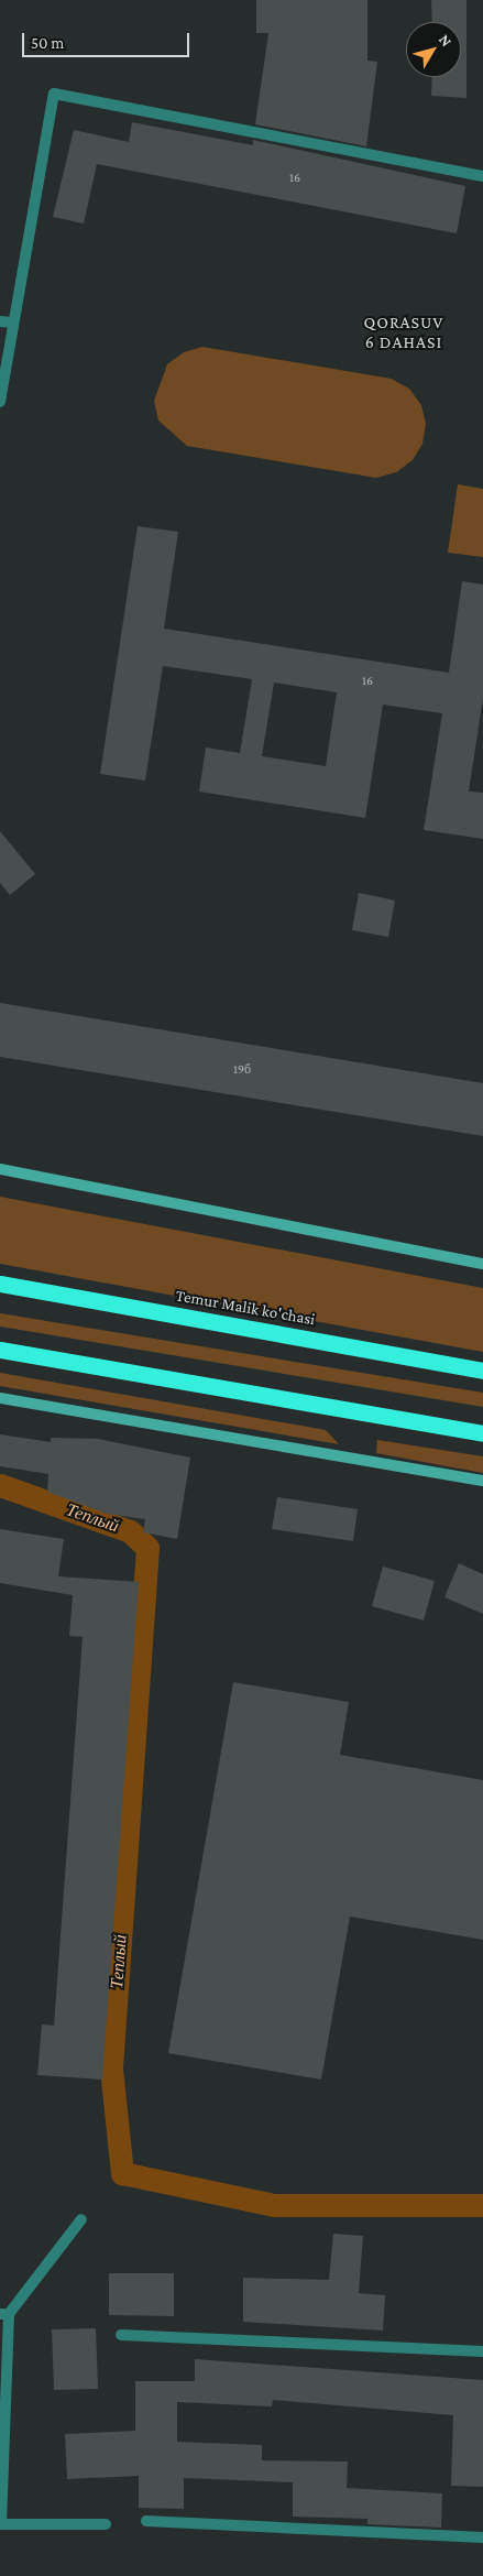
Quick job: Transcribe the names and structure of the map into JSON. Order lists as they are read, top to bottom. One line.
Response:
{"streets":{"highway":["Temur Malik ko'chasi"]},"districts":["QORASUV 6 DAHASI"],"water":["Теплый"],"house_numbers":["16","16","19б"],"scale_bar":"50 m","north":"top right"}
